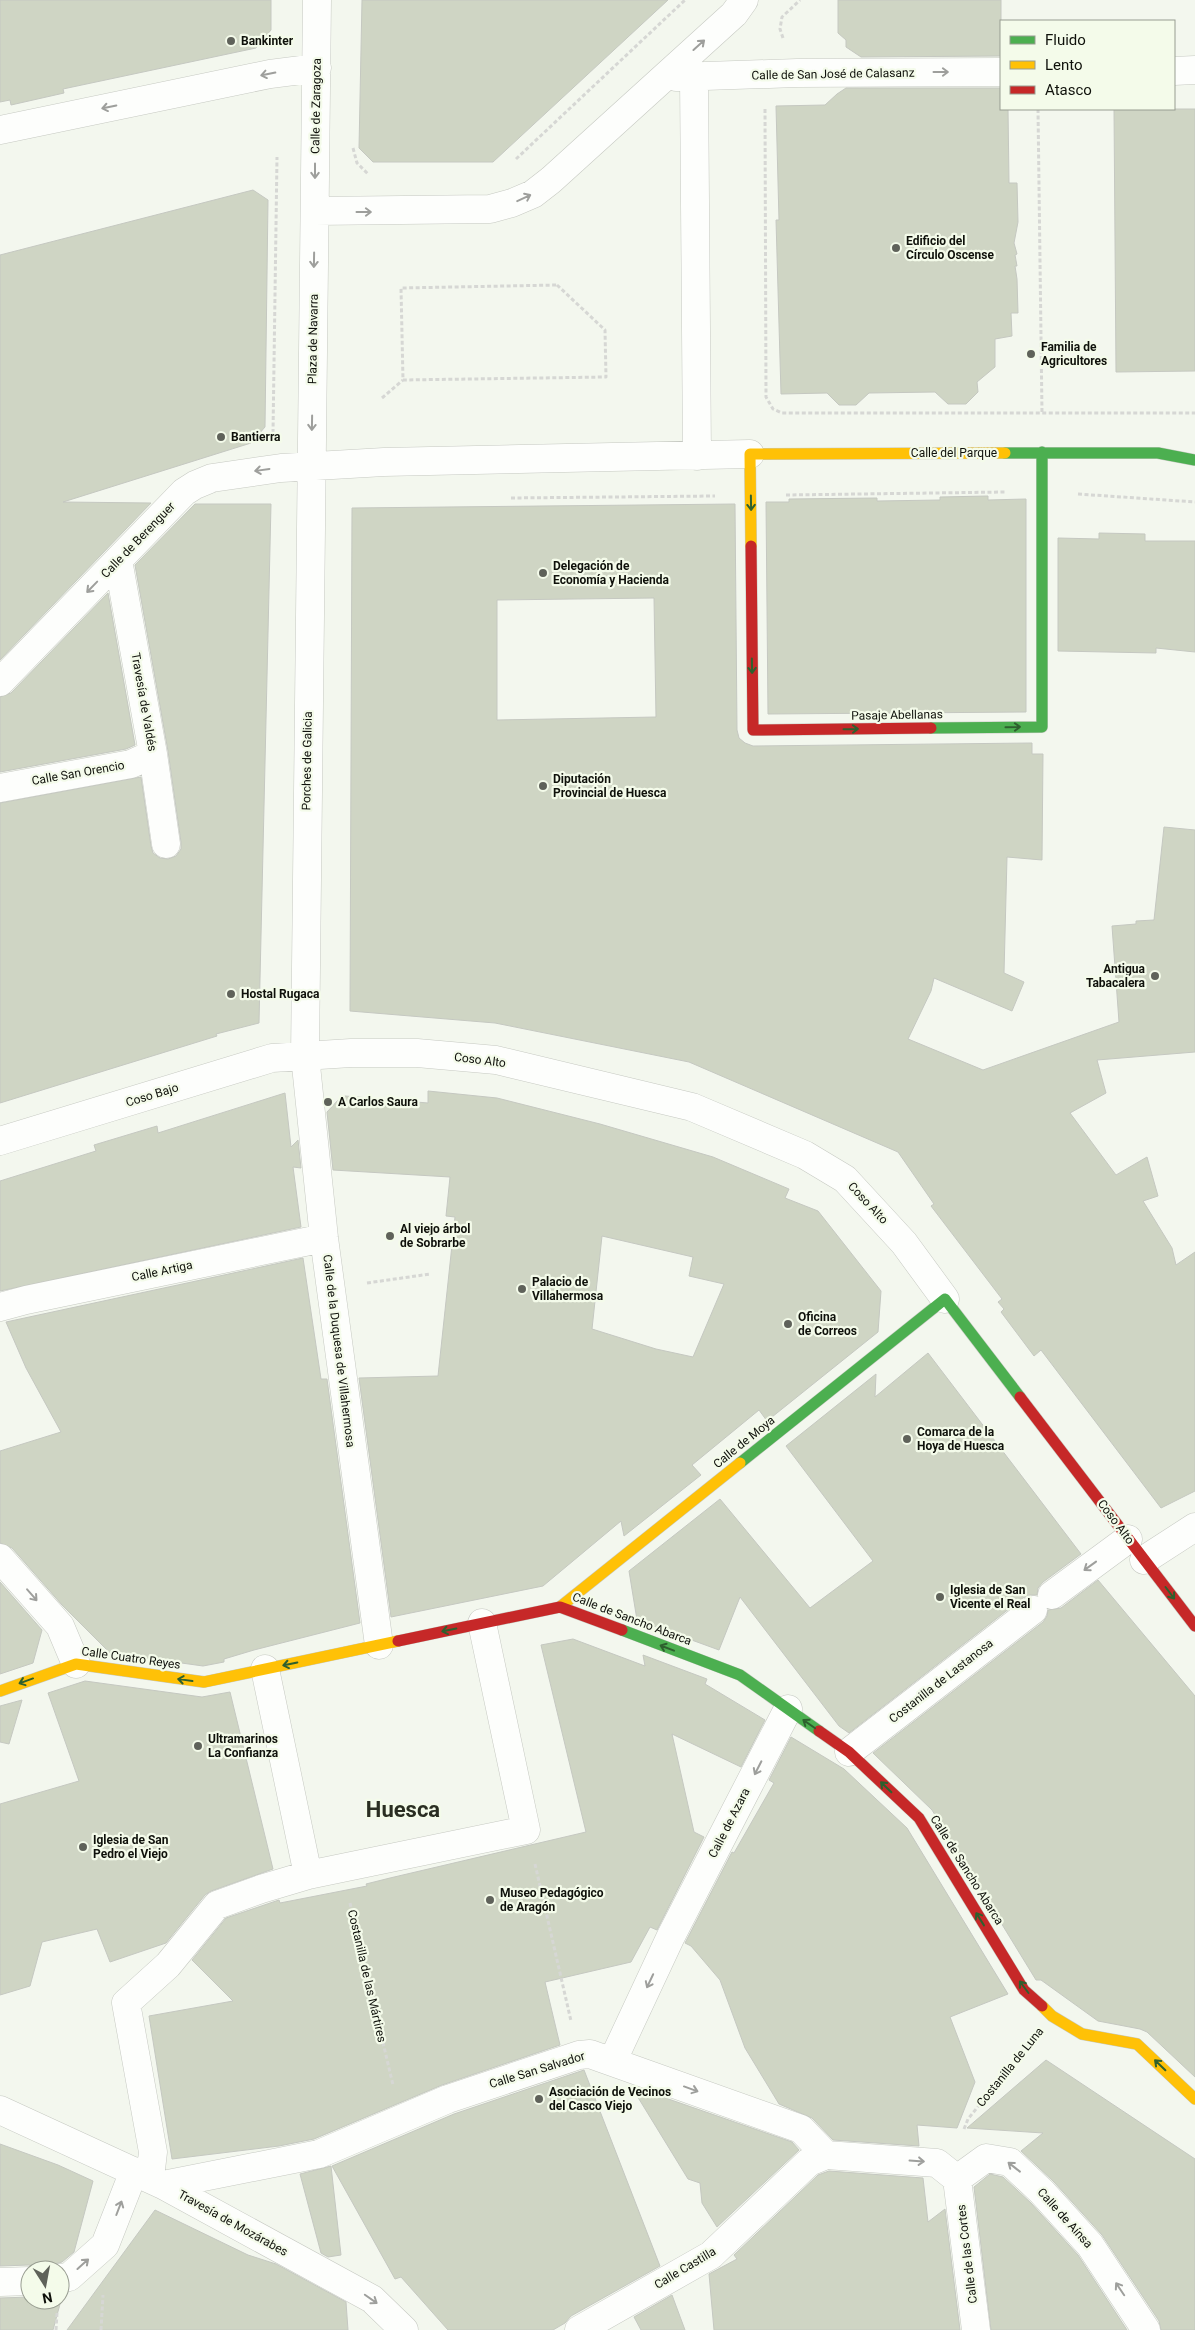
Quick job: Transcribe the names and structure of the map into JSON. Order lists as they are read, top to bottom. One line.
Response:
{"streets":{"street":["Calle de San José de Calasanz","Calle de Zaragoza","Plaza de Navarra","Calle del Parque","Calle de Berenguer","Travesía de Valdés","Pasaje Abellanas","Porches de Galicia","Calle San Orencio","Coso Alto","Coso Bajo","Calle Artiga","Calle de la Duquesa de Villahermosa","Calle de Moya","Calle de Sancho Abarca","Calle Cuatro Reyes","Costanilla de Lastanosa","Calle de Azara","Calle San Salvador","Calle de Aínsa","Travesía de Mozárabes","Calle de las Cortes","Calle Castilla"],"path":["Costanilla de las Mártires","Costanilla de Luna"]},"crossings":[["Calle de Zaragoza","Plaza de Navarra"],["Plaza de Navarra","Calle de Berenguer"],["Plaza de Navarra","Porches de Galicia"],["Calle del Parque","Calle de Berenguer"],["Calle del Parque","Pasaje Abellanas"],["Calle de Berenguer","Travesía de Valdés"],["Calle de Berenguer","Pasaje Abellanas"],["Calle de Berenguer","Porches de Galicia"],["Travesía de Valdés","Calle San Orencio"],["Porches de Galicia","Coso Alto"],["Porches de Galicia","Coso Bajo"],["Porches de Galicia","Calle de la Duquesa de Villahermosa"],["Coso Alto","Coso Bajo"],["Coso Alto","Calle de la Duquesa de Villahermosa"],["Coso Alto","Calle de Moya"],["Coso Alto","Costanilla de Lastanosa"],["Coso Bajo","Calle de la Duquesa de Villahermosa"],["Calle Artiga","Calle de la Duquesa de Villahermosa"],["Calle de la Duquesa de Villahermosa","Calle de Sancho Abarca"],["Calle de la Duquesa de Villahermosa","Calle Cuatro Reyes"],["Calle de Moya","Calle de Sancho Abarca"],["Calle de Sancho Abarca","Calle Cuatro Reyes"],["Calle de Sancho Abarca","Costanilla de Lastanosa"],["Calle de Sancho Abarca","Calle de Azara"],["Calle de Sancho Abarca","Costanilla de Luna"],["Calle de Azara","Calle San Salvador"],["Calle San Salvador","Travesía de Mozárabes"],["Calle de Aínsa","Calle de las Cortes"]],"one_way":["Calle de San José de Calasanz","Calle de Zaragoza","Plaza de Navarra","Calle de Berenguer","Calle de Sancho Abarca","Calle Cuatro Reyes","Costanilla de Lastanosa","Calle de Azara","Calle de Aínsa","Travesía de Mozárabes"],"districts":["Huesca"],"places":["Bankinter","Edificio del Círculo Oscense","Familia de Agricultores","Bantierra","Delegación de Economía y Hacienda","Diputación Provincial de Huesca","Antigua Tabacalera","Hostal Rugaca","A Carlos Saura","Al viejo árbol de Sobrarbe","Palacio de Villahermosa","Oficina de Correos","Comarca de la Hoya de Huesca","Iglesia de San Vicente el Real","Ultramarinos La Confianza","Iglesia de San Pedro el Viejo","Museo Pedagógico de Aragón","Asociación de Vecinos del Casco Viejo"],"legend":["Fluido","Lento","Atasco"],"north":"bottom"}
